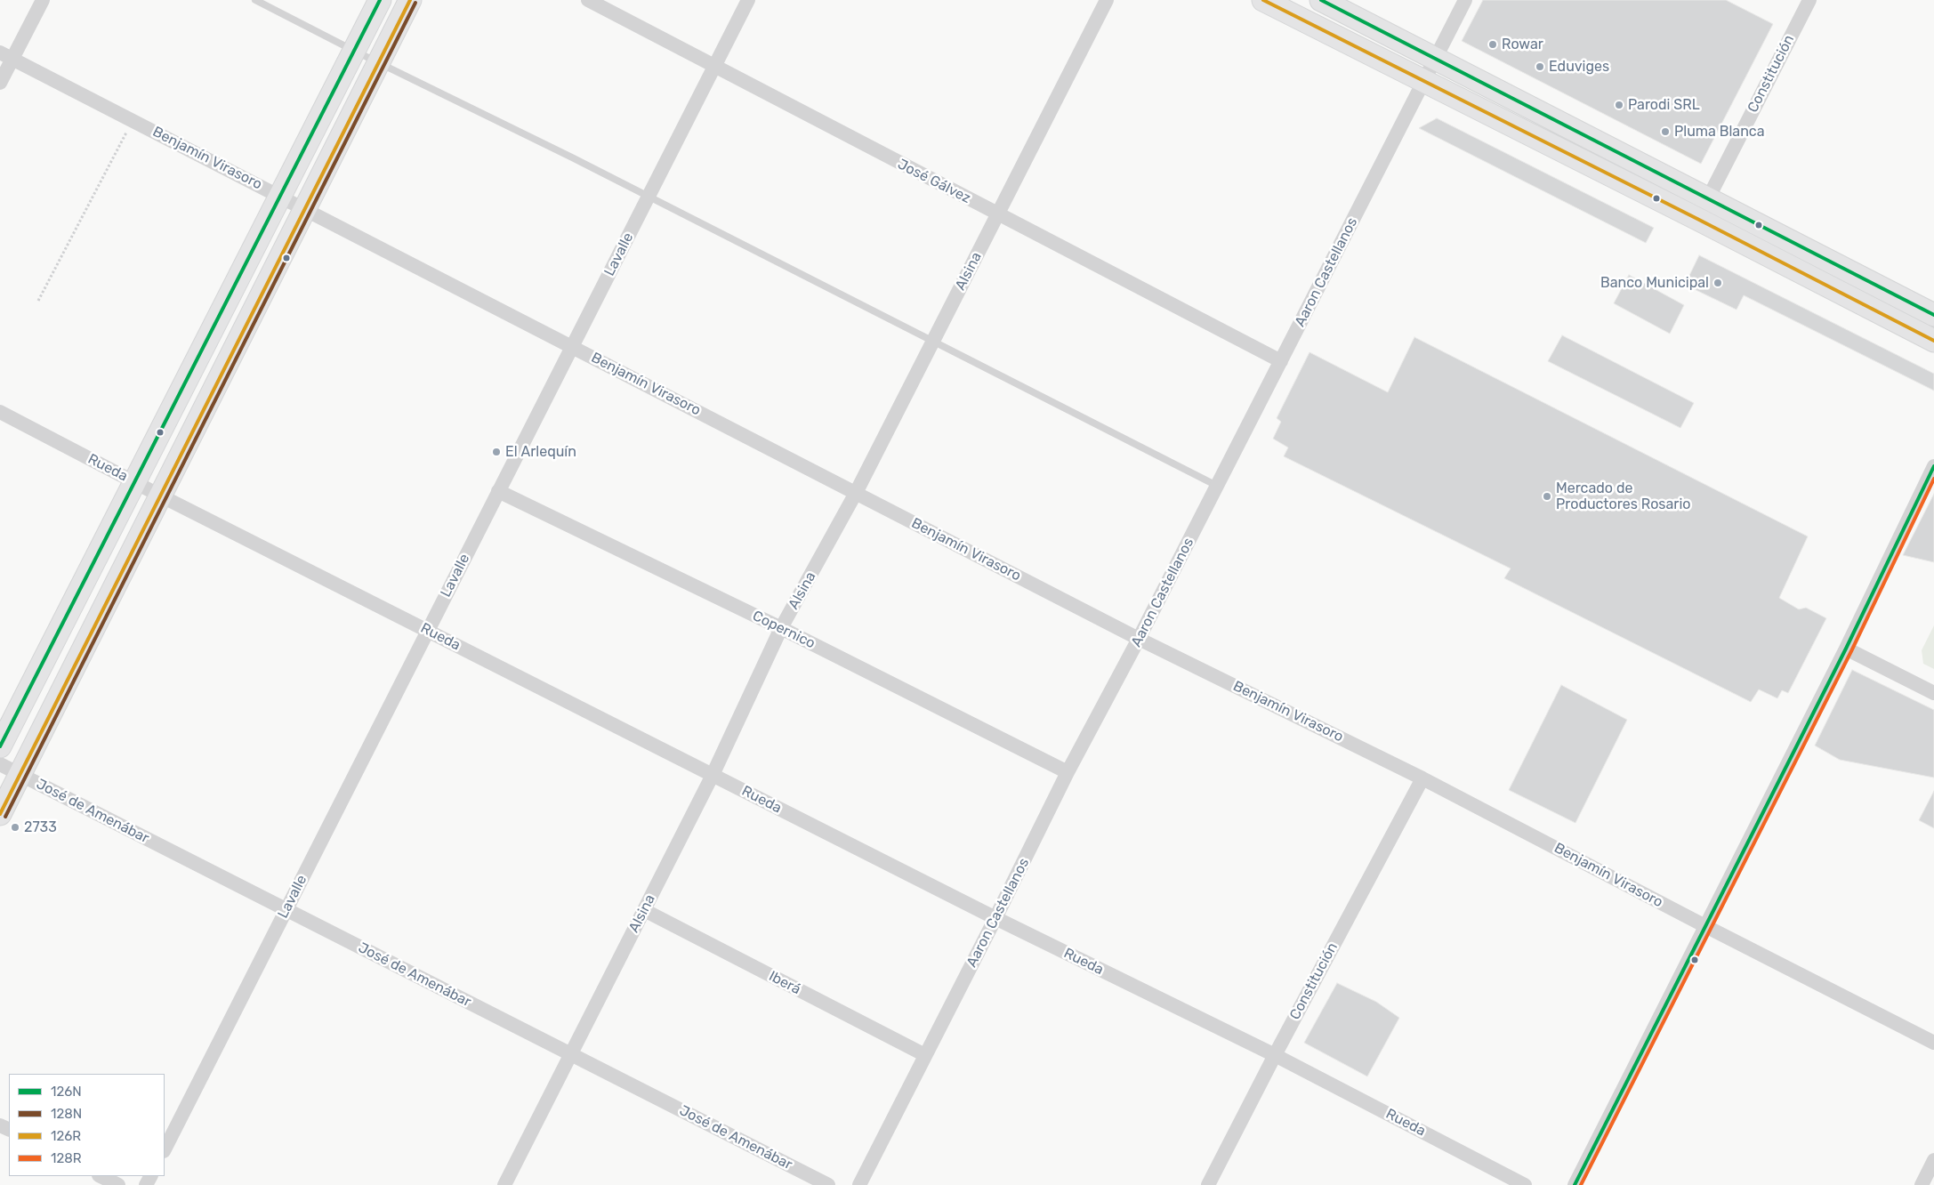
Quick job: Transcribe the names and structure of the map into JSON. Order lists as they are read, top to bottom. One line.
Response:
{"streets":{"street":["Constitución","Benjamín Virasoro","José Gálvez","Lavalle","Alsina","Aaron Castellanos","Rueda","Copernico","José de Amenábar","Iberá"]},"crossings":[["Constitución","Benjamín Virasoro"],["Constitución","Rueda"],["Benjamín Virasoro","Lavalle"],["Benjamín Virasoro","Alsina"],["Benjamín Virasoro","Aaron Castellanos"],["José Gálvez","Lavalle"],["José Gálvez","Alsina"],["José Gálvez","Aaron Castellanos"],["Lavalle","Rueda"],["Lavalle","Copernico"],["Lavalle","José de Amenábar"],["Alsina","Rueda"],["Alsina","Copernico"],["Alsina","José de Amenábar"],["Alsina","Iberá"],["Aaron Castellanos","Rueda"],["Aaron Castellanos","Copernico"],["Aaron Castellanos","Iberá"]],"places":["Rowar","Eduviges","Parodi SRL","Pluma Blanca","Banco Municipal","El Arlequín","Mercado de Productores Rosario","2733"],"lines":["transit line 126N","transit line 126R","transit line 128N","transit line 128R"],"legend":["126N","128N","126R","128R"]}
